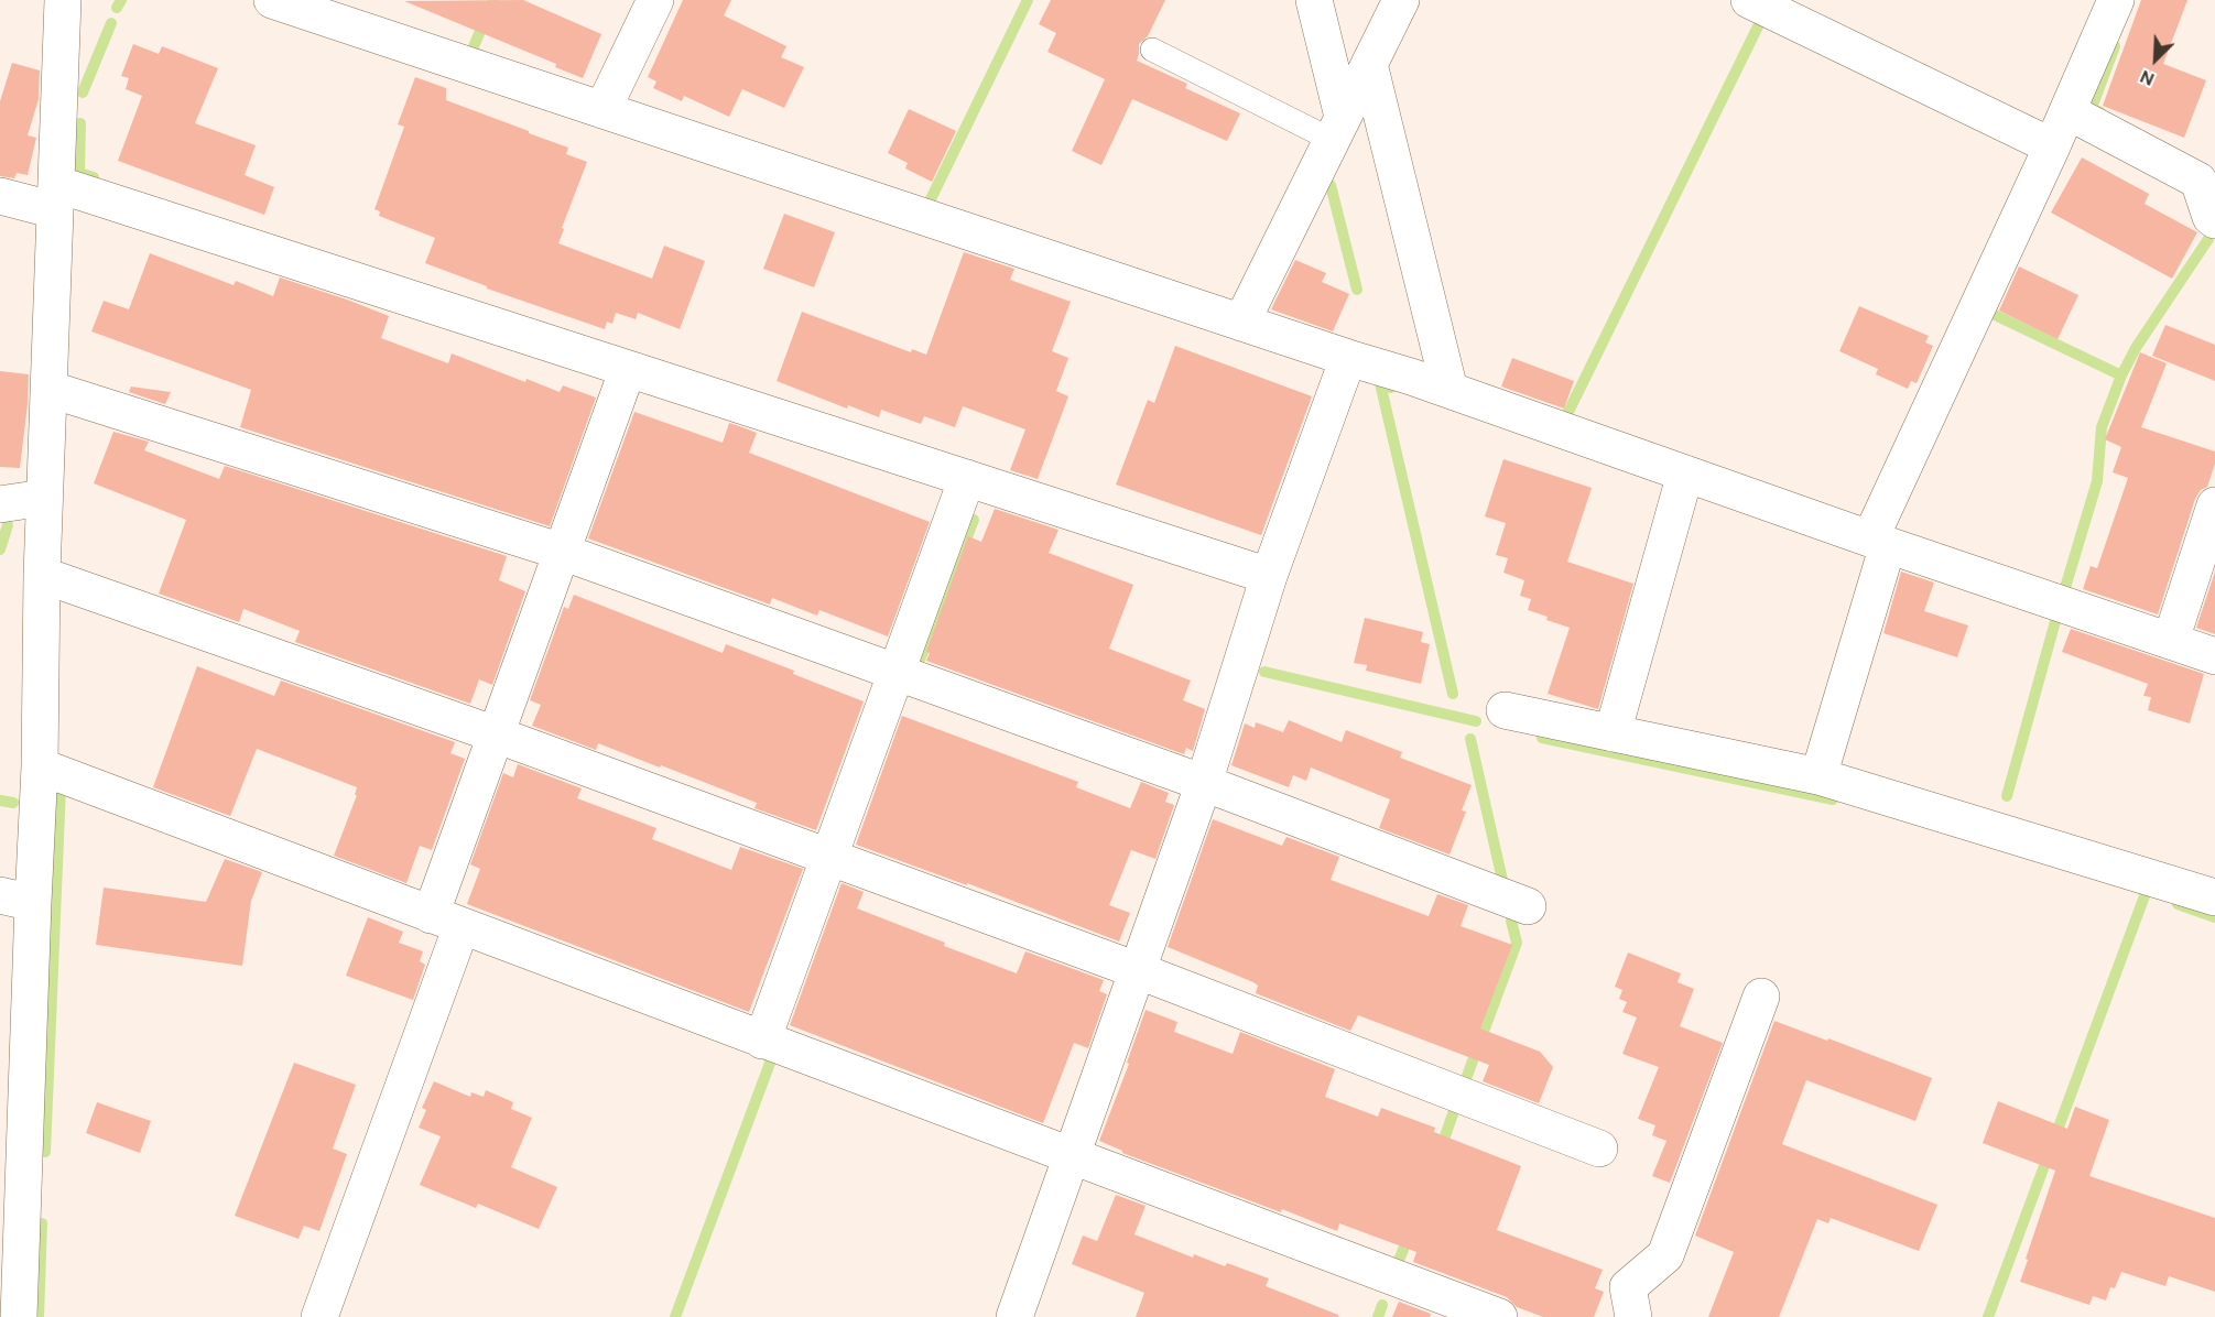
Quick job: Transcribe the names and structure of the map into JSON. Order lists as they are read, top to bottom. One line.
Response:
{"north":"bottom left"}
